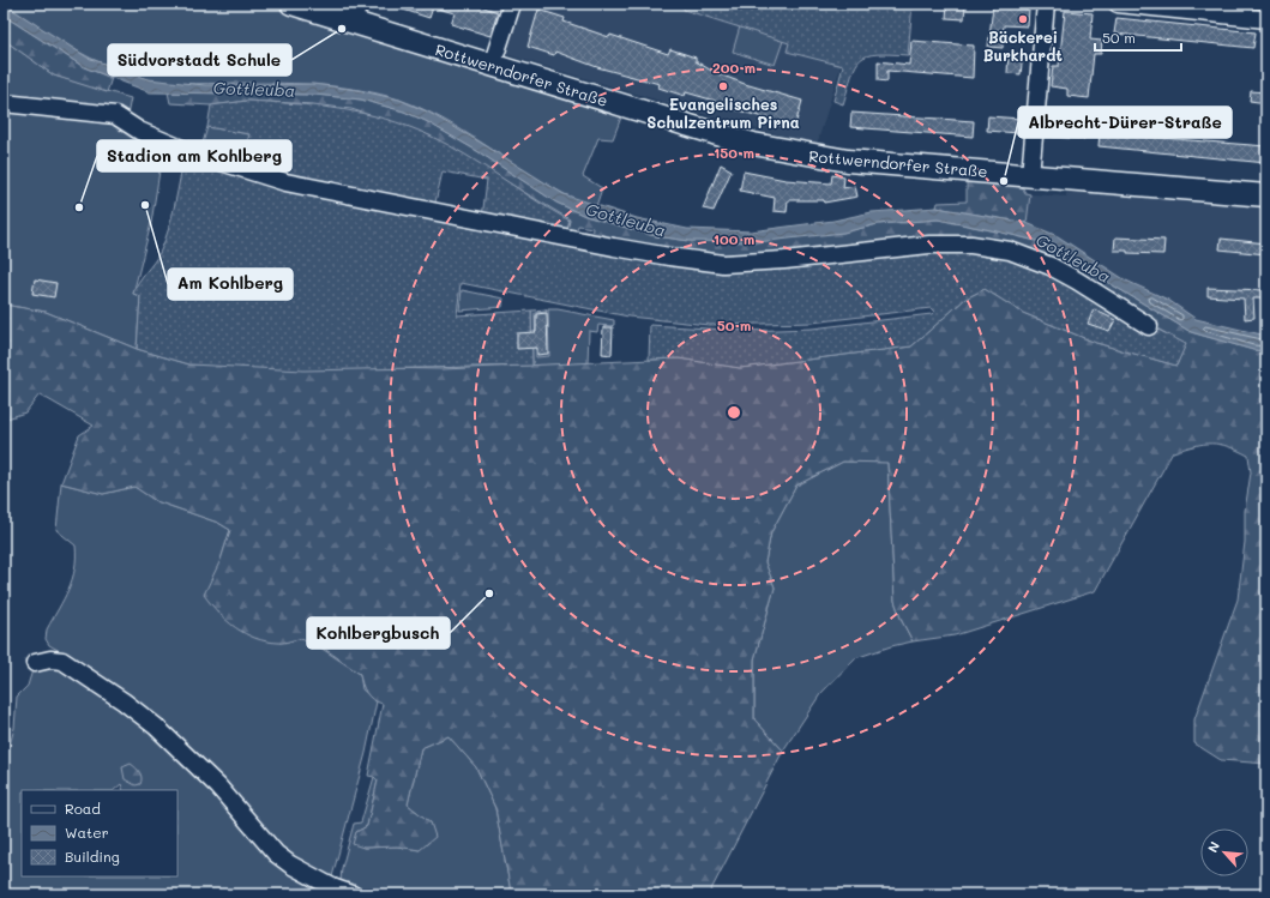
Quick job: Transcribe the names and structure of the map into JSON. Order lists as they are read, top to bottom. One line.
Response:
{"streets":{"main road":["Rottwerndorfer Straße"]},"water":["Gottleuba"],"places":["Bäckerei Burkhardt","Südvorstadt Schule","Evangelisches Schulzentrum Pirna","Albrecht-Dürer-Straße","Am Kohlberg","Stadion am Kohlberg","Kohlbergbusch"],"legend":["Road","Water","Building"],"scale_bar":"50 m","north":"top left","rings":["200 m","150 m","100 m","50 m"]}
